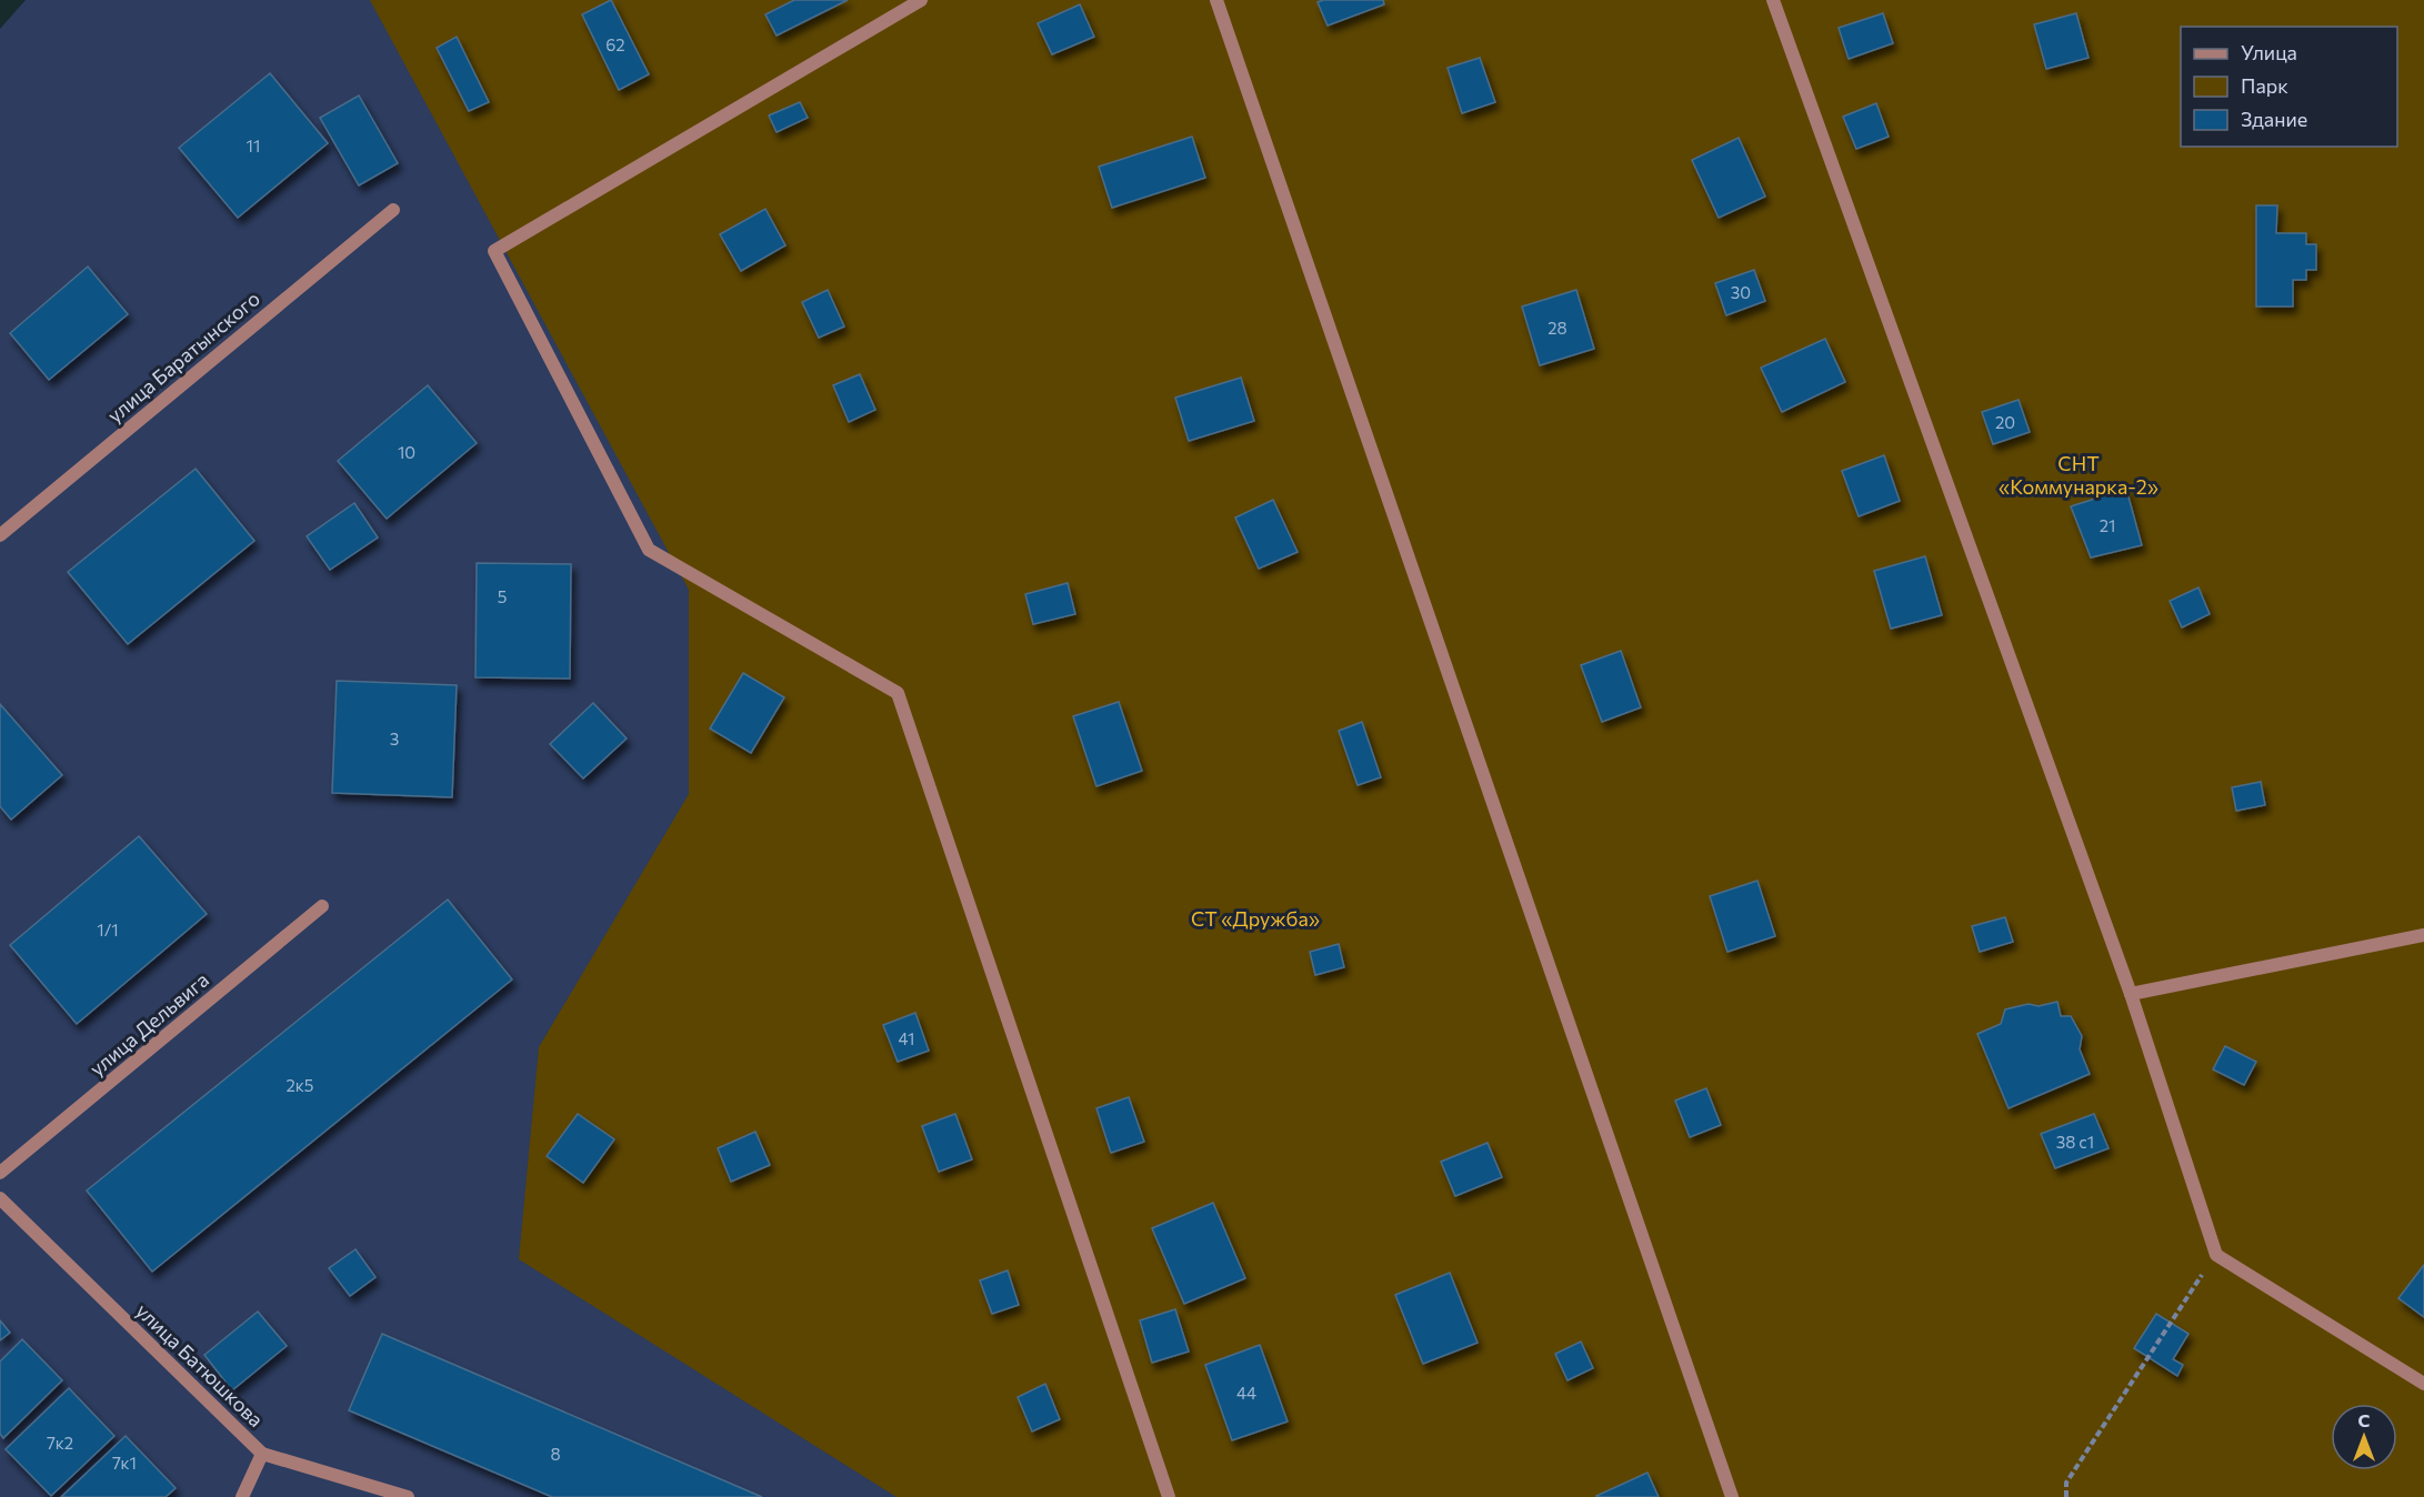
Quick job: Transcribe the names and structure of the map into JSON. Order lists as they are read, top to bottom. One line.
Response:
{"streets":{"street":["улица Баратынского","улица Дельвига","улица Батюшкова"]},"parks":["СНТ «Коммунарка-2»","СТ «Дружба»"],"house_numbers":["62","11","30","28","20","10","21","5","3","1/1","41","2к5","38 с1","44","7к2","8","7к1"],"legend":["Улица","Парк","Здание"],"north":"top"}
